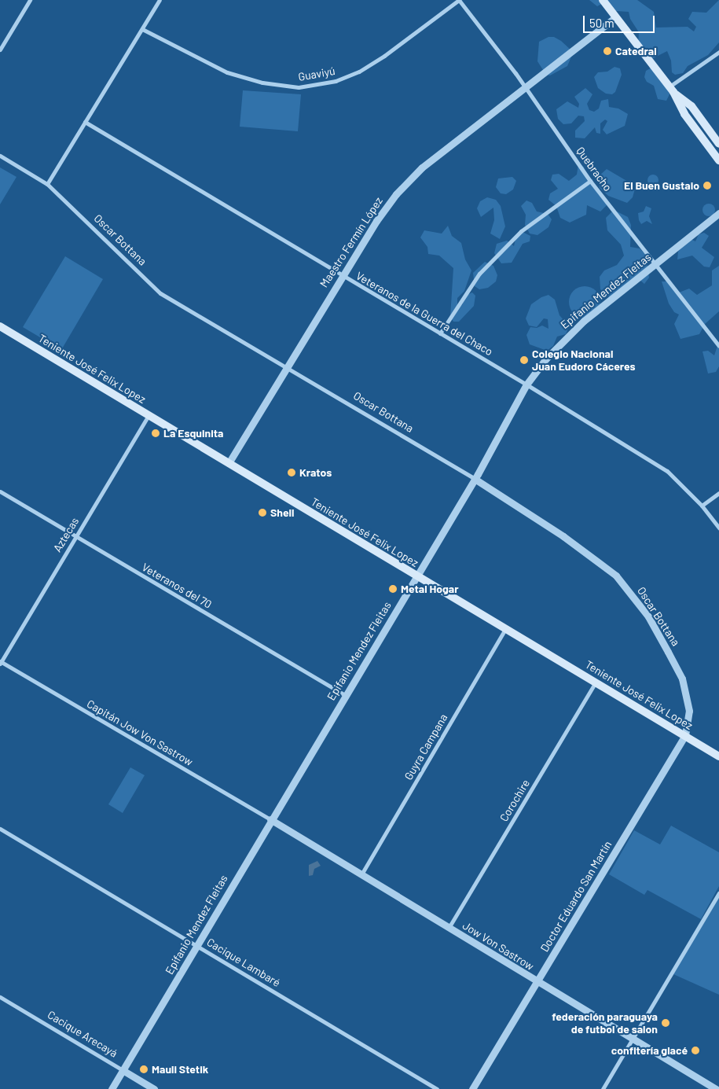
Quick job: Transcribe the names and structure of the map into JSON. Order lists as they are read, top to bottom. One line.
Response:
{"streets":{"main road":["Teniente José Felix Lopez"],"street":["Guaviyú","Quebracho","Oscar Bottana","Maestro Fermín López","Epifanio Mendez Fleitas","Veteranos de la Guerra del Chaco","Aztecas","Veteranos del 70","Capitán Jow Von Sastrow","Guyra Campana","Corochire","Doctor Eduardo San Martín","Jow Von Sastrow","Cacique Lambaré","Cacique Arecayá"]},"crossings":[["Guaviyú","Quebracho"],["Quebracho","Maestro Fermín López"],["Quebracho","Epifanio Mendez Fleitas"],["Oscar Bottana","Maestro Fermín López"],["Oscar Bottana","Epifanio Mendez Fleitas"],["Oscar Bottana","Teniente José Felix Lopez"],["Oscar Bottana","Doctor Eduardo San Martín"],["Maestro Fermín López","Veteranos de la Guerra del Chaco"],["Maestro Fermín López","Teniente José Felix Lopez"],["Epifanio Mendez Fleitas","Veteranos de la Guerra del Chaco"],["Epifanio Mendez Fleitas","Teniente José Felix Lopez"],["Epifanio Mendez Fleitas","Veteranos del 70"],["Epifanio Mendez Fleitas","Capitán Jow Von Sastrow"],["Epifanio Mendez Fleitas","Jow Von Sastrow"],["Epifanio Mendez Fleitas","Cacique Lambaré"],["Epifanio Mendez Fleitas","Cacique Arecayá"],["Teniente José Felix Lopez","Aztecas"],["Teniente José Felix Lopez","Guyra Campana"],["Teniente José Felix Lopez","Corochire"],["Teniente José Felix Lopez","Doctor Eduardo San Martín"],["Aztecas","Veteranos del 70"],["Aztecas","Capitán Jow Von Sastrow"],["Capitán Jow Von Sastrow","Jow Von Sastrow"],["Guyra Campana","Jow Von Sastrow"],["Corochire","Jow Von Sastrow"],["Doctor Eduardo San Martín","Jow Von Sastrow"]],"places":["Catedral","El Buen Gustaio","Colegio Nacional Juan Eudoro Cáceres","La Esquinita","Kratos","Shell","Metal Hogar","federación paraguaya de futbol de salon","confitería glacé","Mauli Stetik"],"scale_bar":"50 m"}
